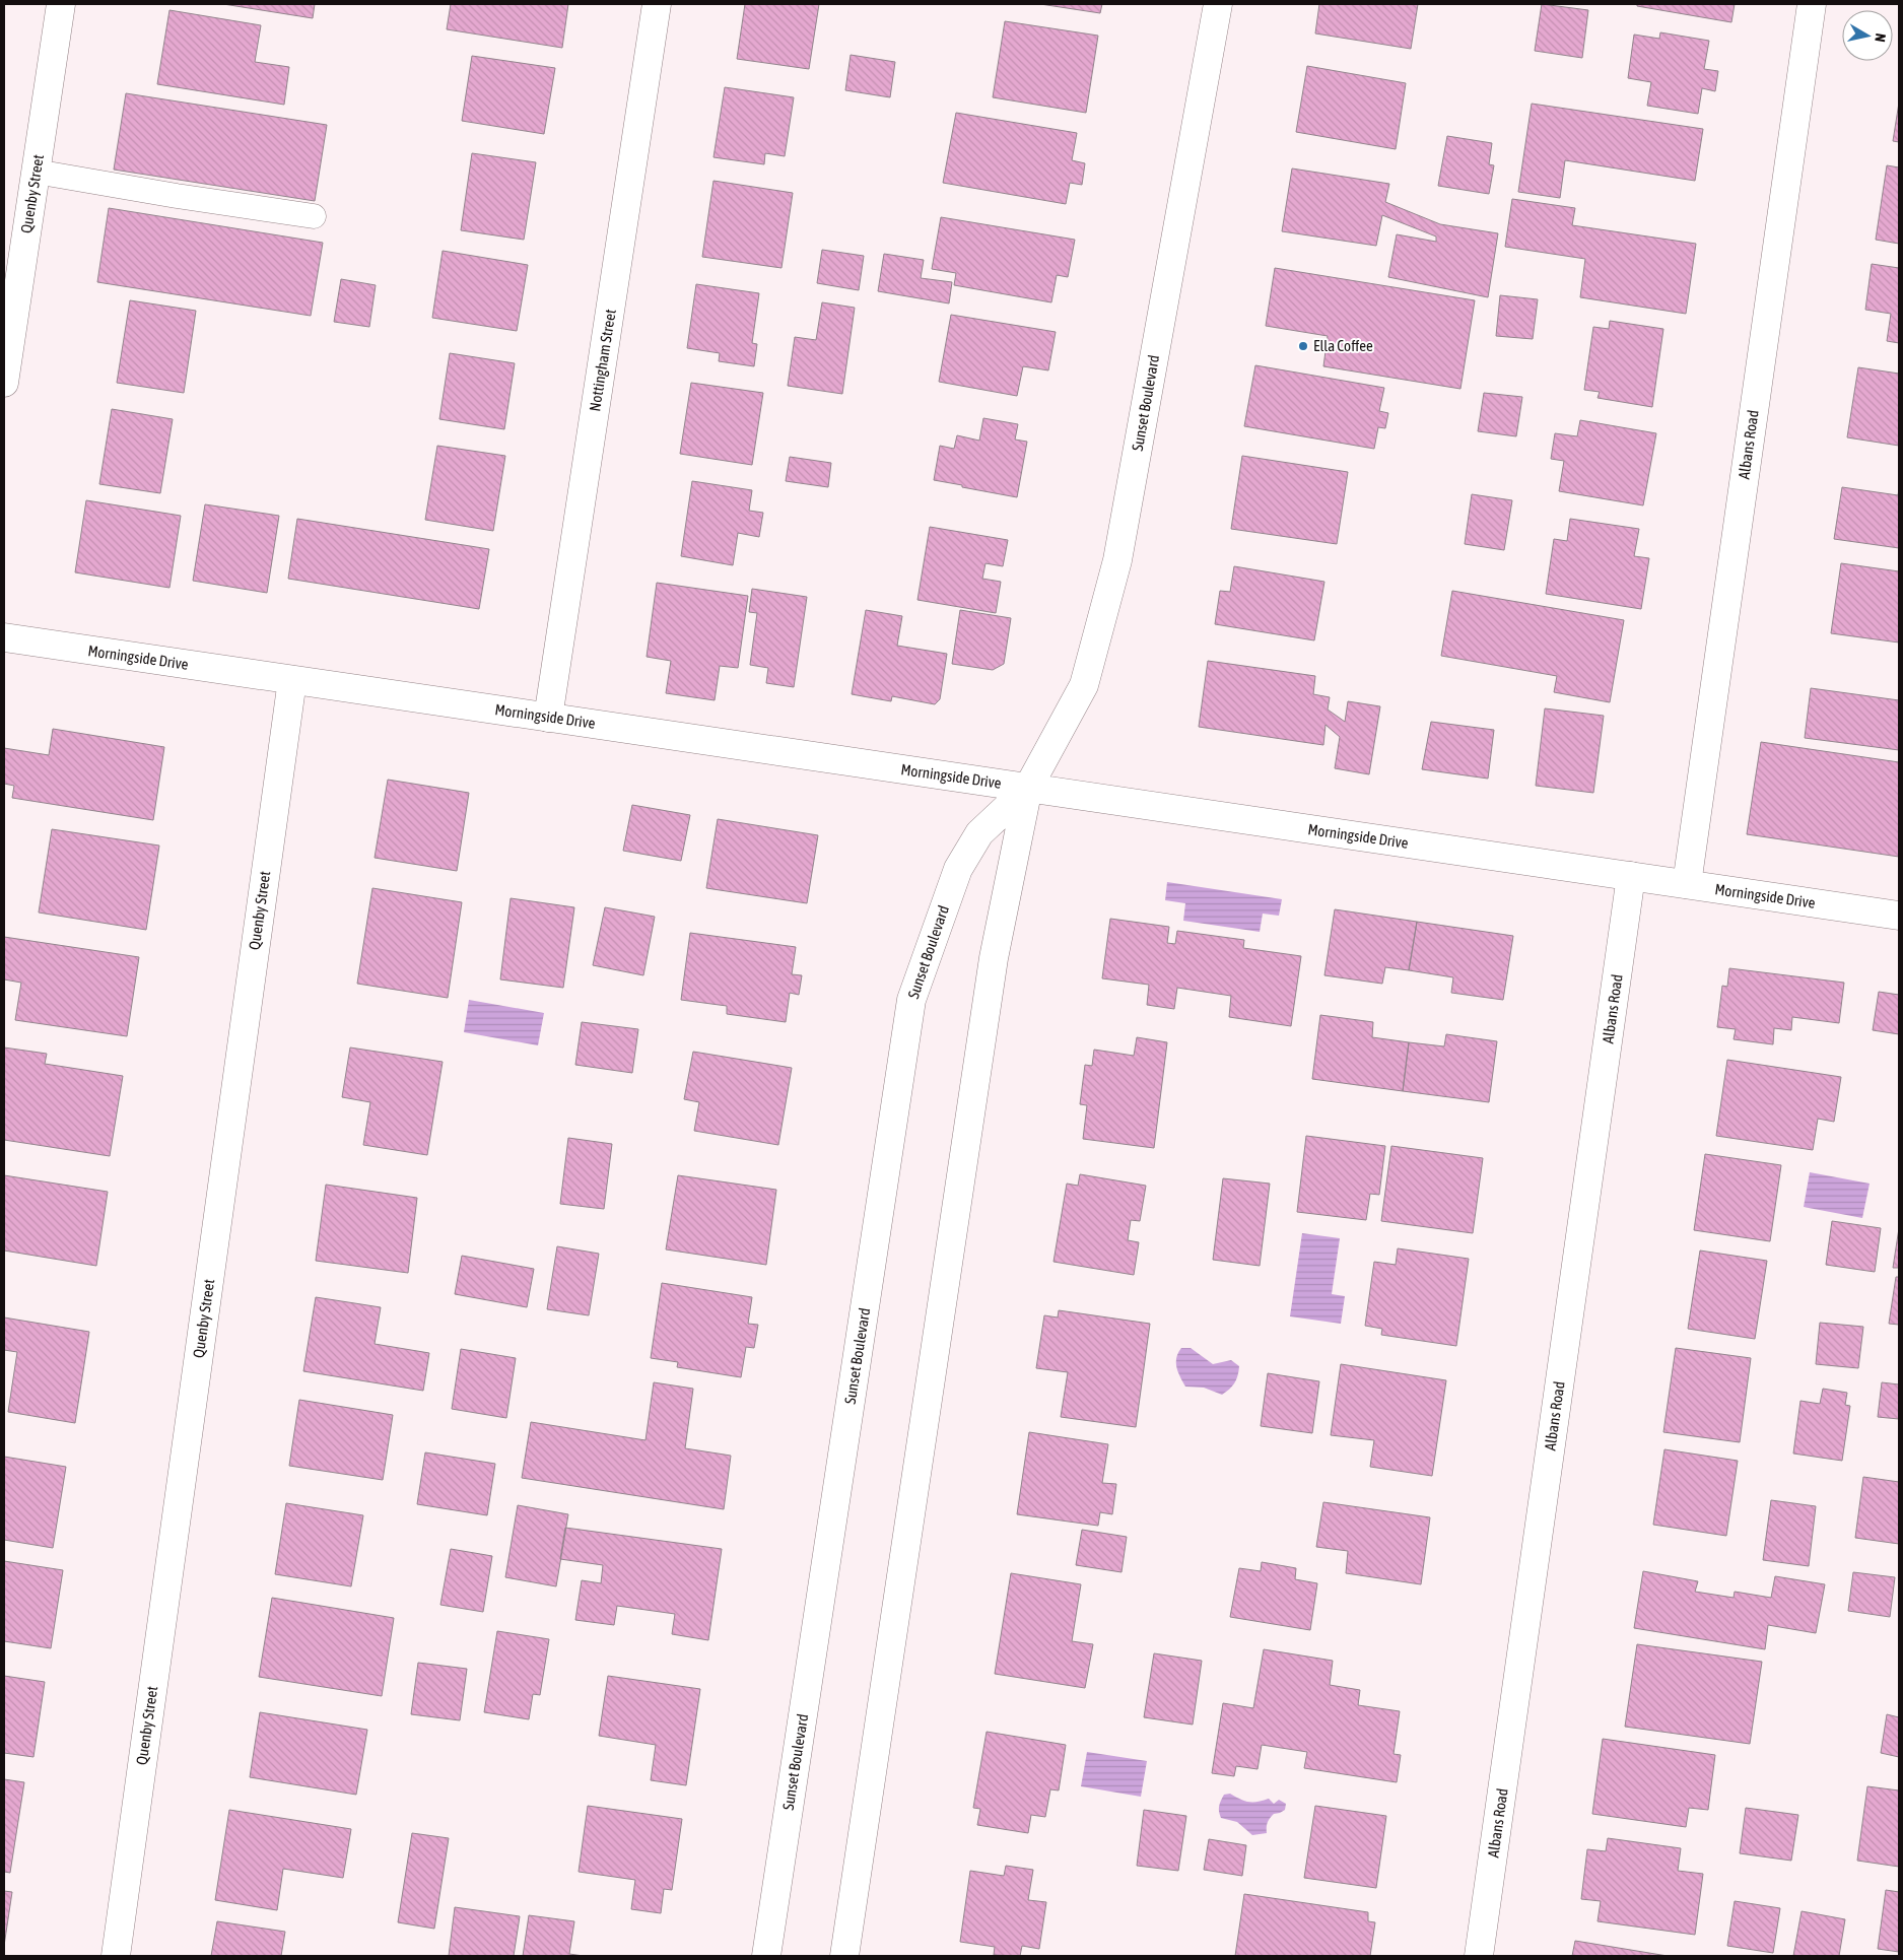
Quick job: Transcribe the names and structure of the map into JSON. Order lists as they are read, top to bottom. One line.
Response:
{"streets":{"street":["Quenby Street","Nottingham Street","Sunset Boulevard","Albans Road","Morningside Drive"]},"crossings":[["Quenby Street","Morningside Drive"],["Nottingham Street","Morningside Drive"],["Sunset Boulevard","Morningside Drive"],["Albans Road","Morningside Drive"]],"places":["Ella Coffee"],"north":"right"}
